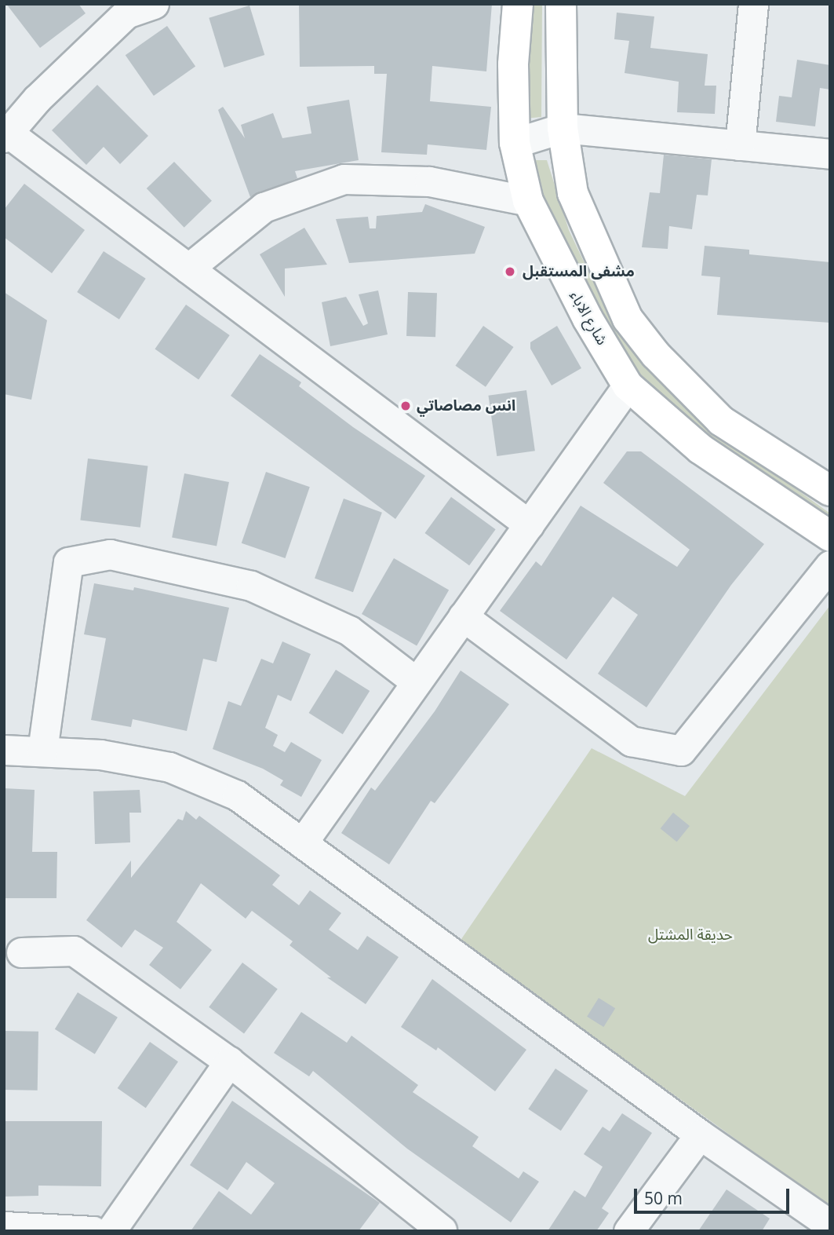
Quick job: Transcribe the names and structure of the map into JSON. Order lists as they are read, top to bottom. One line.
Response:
{"streets":{"main road":["شارع الاباء"]},"parks":["حديقة المشتل"],"places":["مشفى المستقبل","انس مصاصاتي"],"scale_bar":"50 m"}
